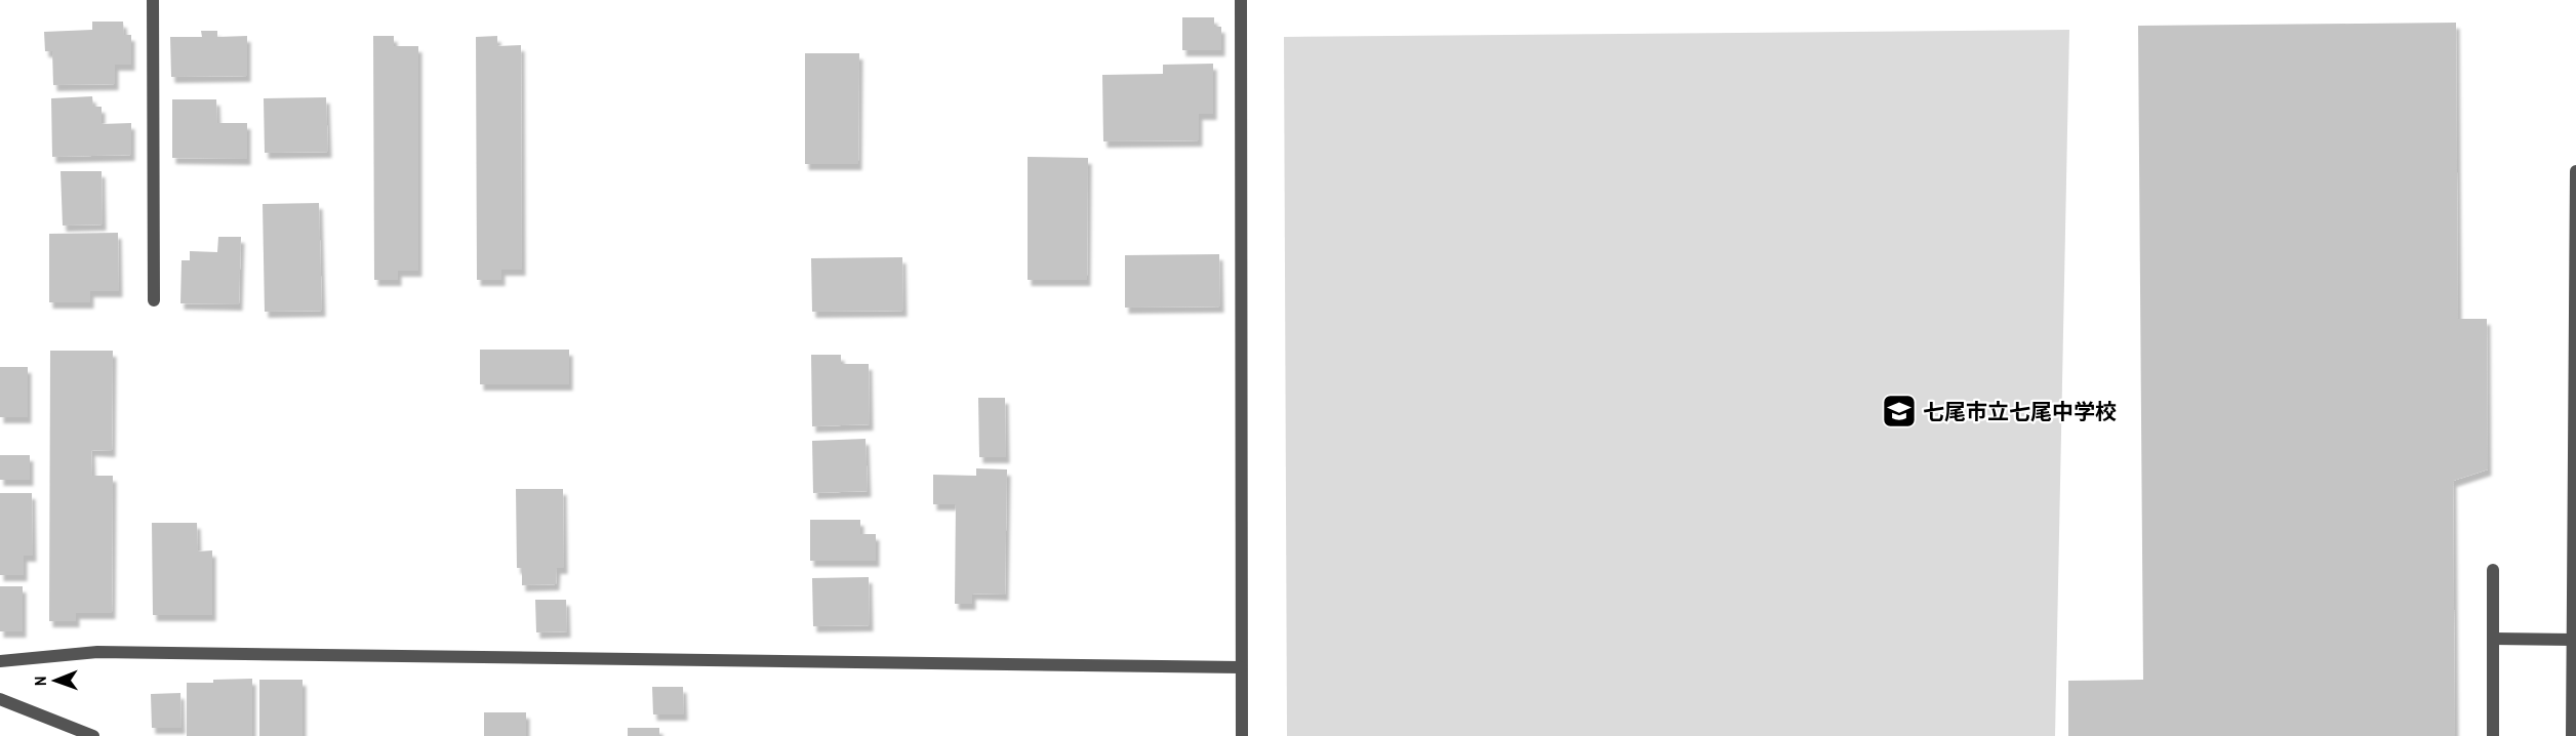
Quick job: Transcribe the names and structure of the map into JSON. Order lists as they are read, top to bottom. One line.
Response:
{"places":{"school or university":["七尾市立七尾中学校"]},"north":"left"}
